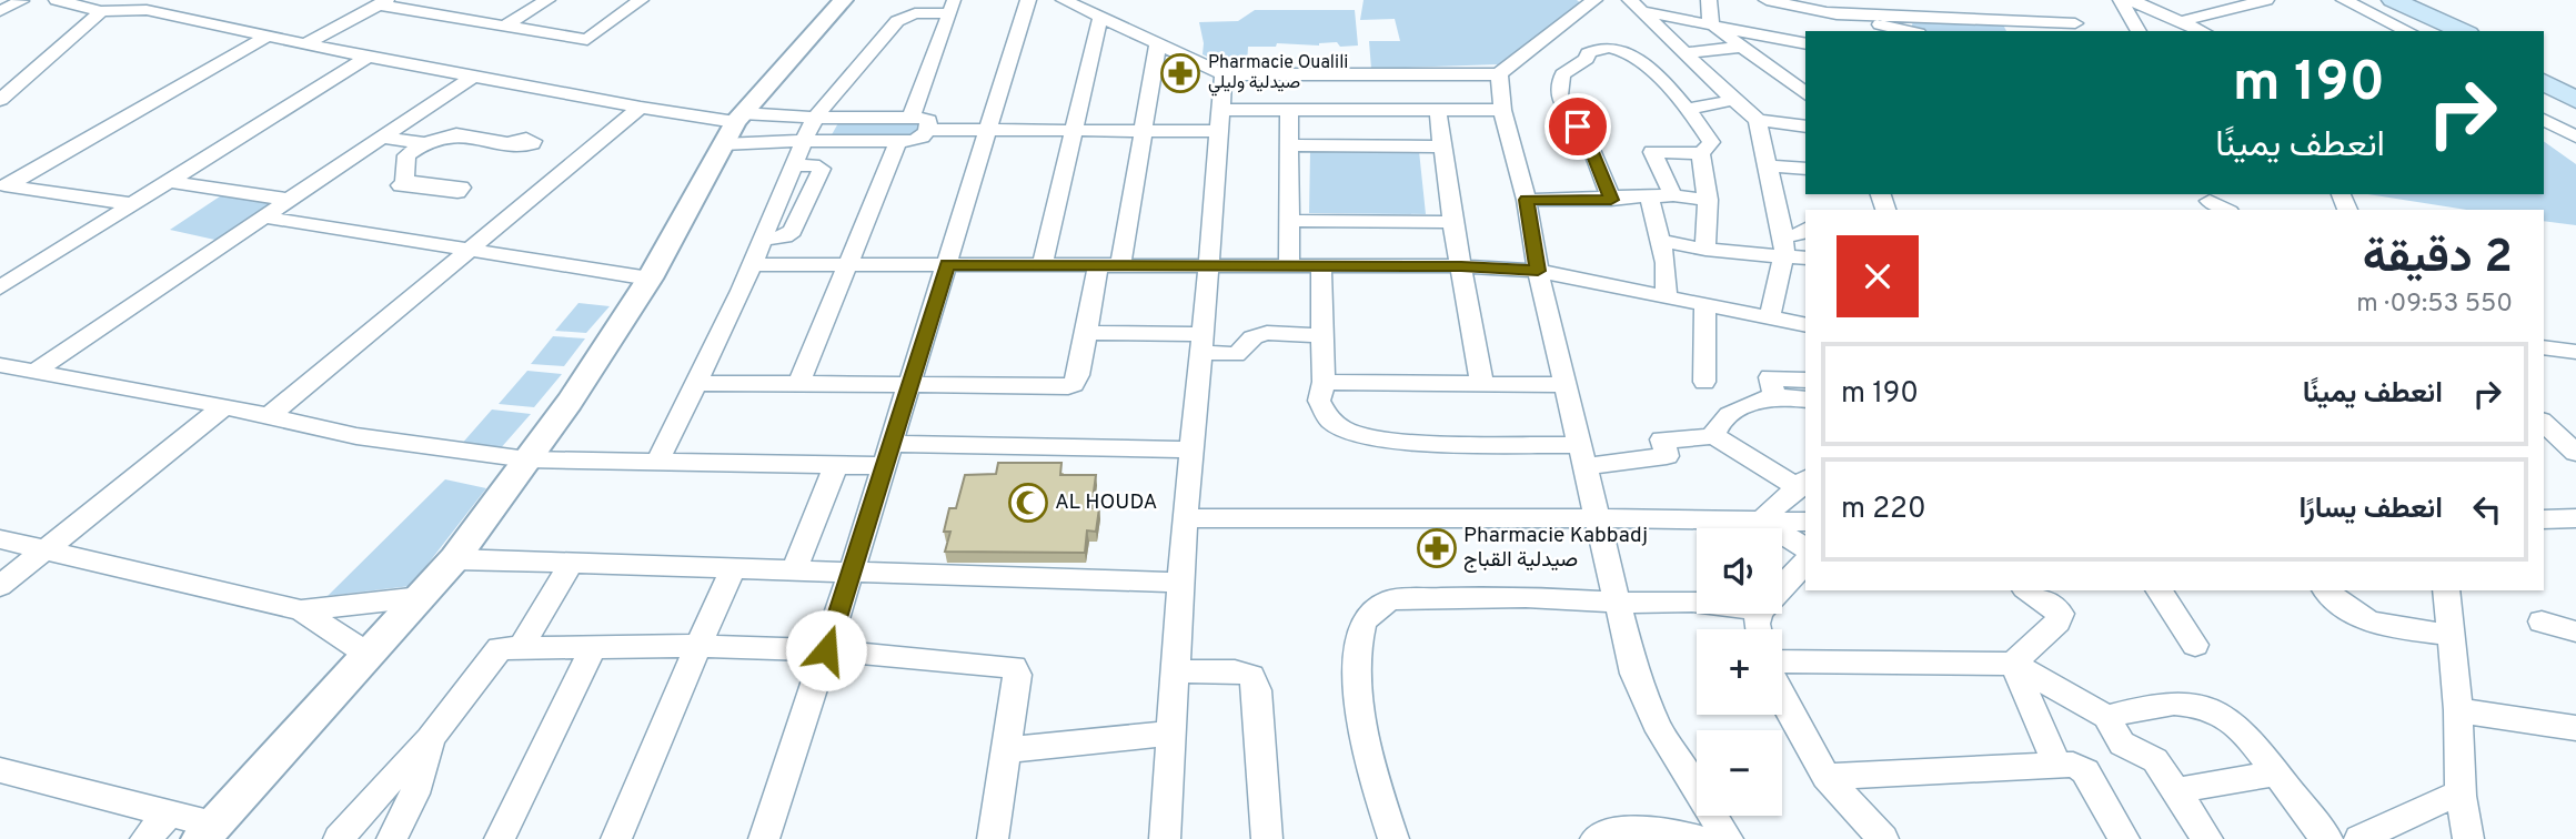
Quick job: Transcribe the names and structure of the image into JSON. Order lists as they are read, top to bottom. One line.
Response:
{"places":{"pharmacy":["Pharmacie Oualili صيدلية وليلي","Pharmacie Kabbadj صيدلية القباج"],"mosque":["AL HOUDA"]},"page":{"turn":["190 m","انعطف يمينًا"],"heading":["2 دقيقة","550 m · 09:53"],"list":[{"name":"انعطف يمينًا","value":"190 m"},{"name":"انعطف يسارًا","value":"220 m"}],"map_buttons":["+","−"]}}
